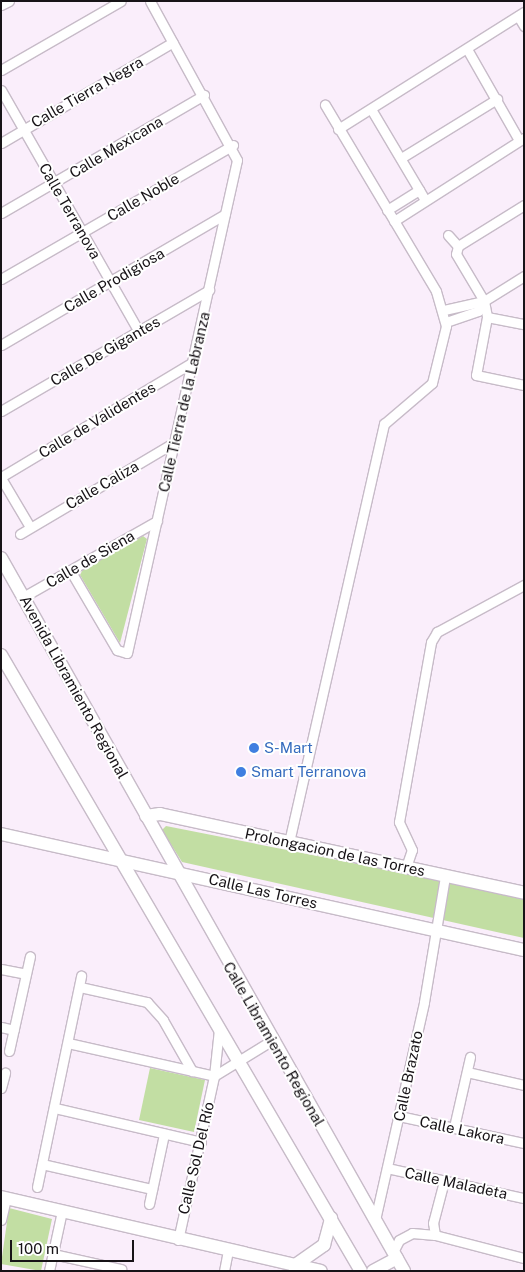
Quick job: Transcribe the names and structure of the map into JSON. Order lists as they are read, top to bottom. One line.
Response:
{"streets":{"street":["Calle Tierra Negra","Calle Mexicana","Calle Noble","Calle Terranova","Calle Prodigiosa","Calle De Gigantes","Calle Tierra de la Labranza","Calle de Validentes","Calle Caliza","Calle de Siena","Avenida Libramiento Regional","Prolongacion de las Torres","Calle Las Torres","Calle Libramiento Regional","Calle Brazato","Calle Lakora","Calle Sol Del Río","Calle Maladeta"]},"crossings":[["Calle Tierra Negra","Calle Terranova"],["Calle Mexicana","Calle Terranova"],["Calle Noble","Calle Terranova"],["Calle Noble","Calle Tierra de la Labranza"],["Calle Terranova","Calle Prodigiosa"],["Calle Terranova","Calle De Gigantes"],["Calle Prodigiosa","Calle Tierra de la Labranza"],["Calle De Gigantes","Calle Tierra de la Labranza"],["Calle Tierra de la Labranza","Calle de Validentes"],["Calle Tierra de la Labranza","Calle Caliza"],["Calle Tierra de la Labranza","Calle de Siena"],["Calle de Siena","Avenida Libramiento Regional"],["Avenida Libramiento Regional","Prolongacion de las Torres"],["Avenida Libramiento Regional","Calle Libramiento Regional"],["Prolongacion de las Torres","Calle Libramiento Regional"],["Prolongacion de las Torres","Calle Brazato"],["Calle Las Torres","Calle Libramiento Regional"],["Calle Las Torres","Calle Brazato"],["Calle Libramiento Regional","Calle Brazato"],["Calle Brazato","Calle Lakora"],["Calle Brazato","Calle Maladeta"]],"places":["S-Mart","Smart Terranova"],"scale_bar":"100 m"}
